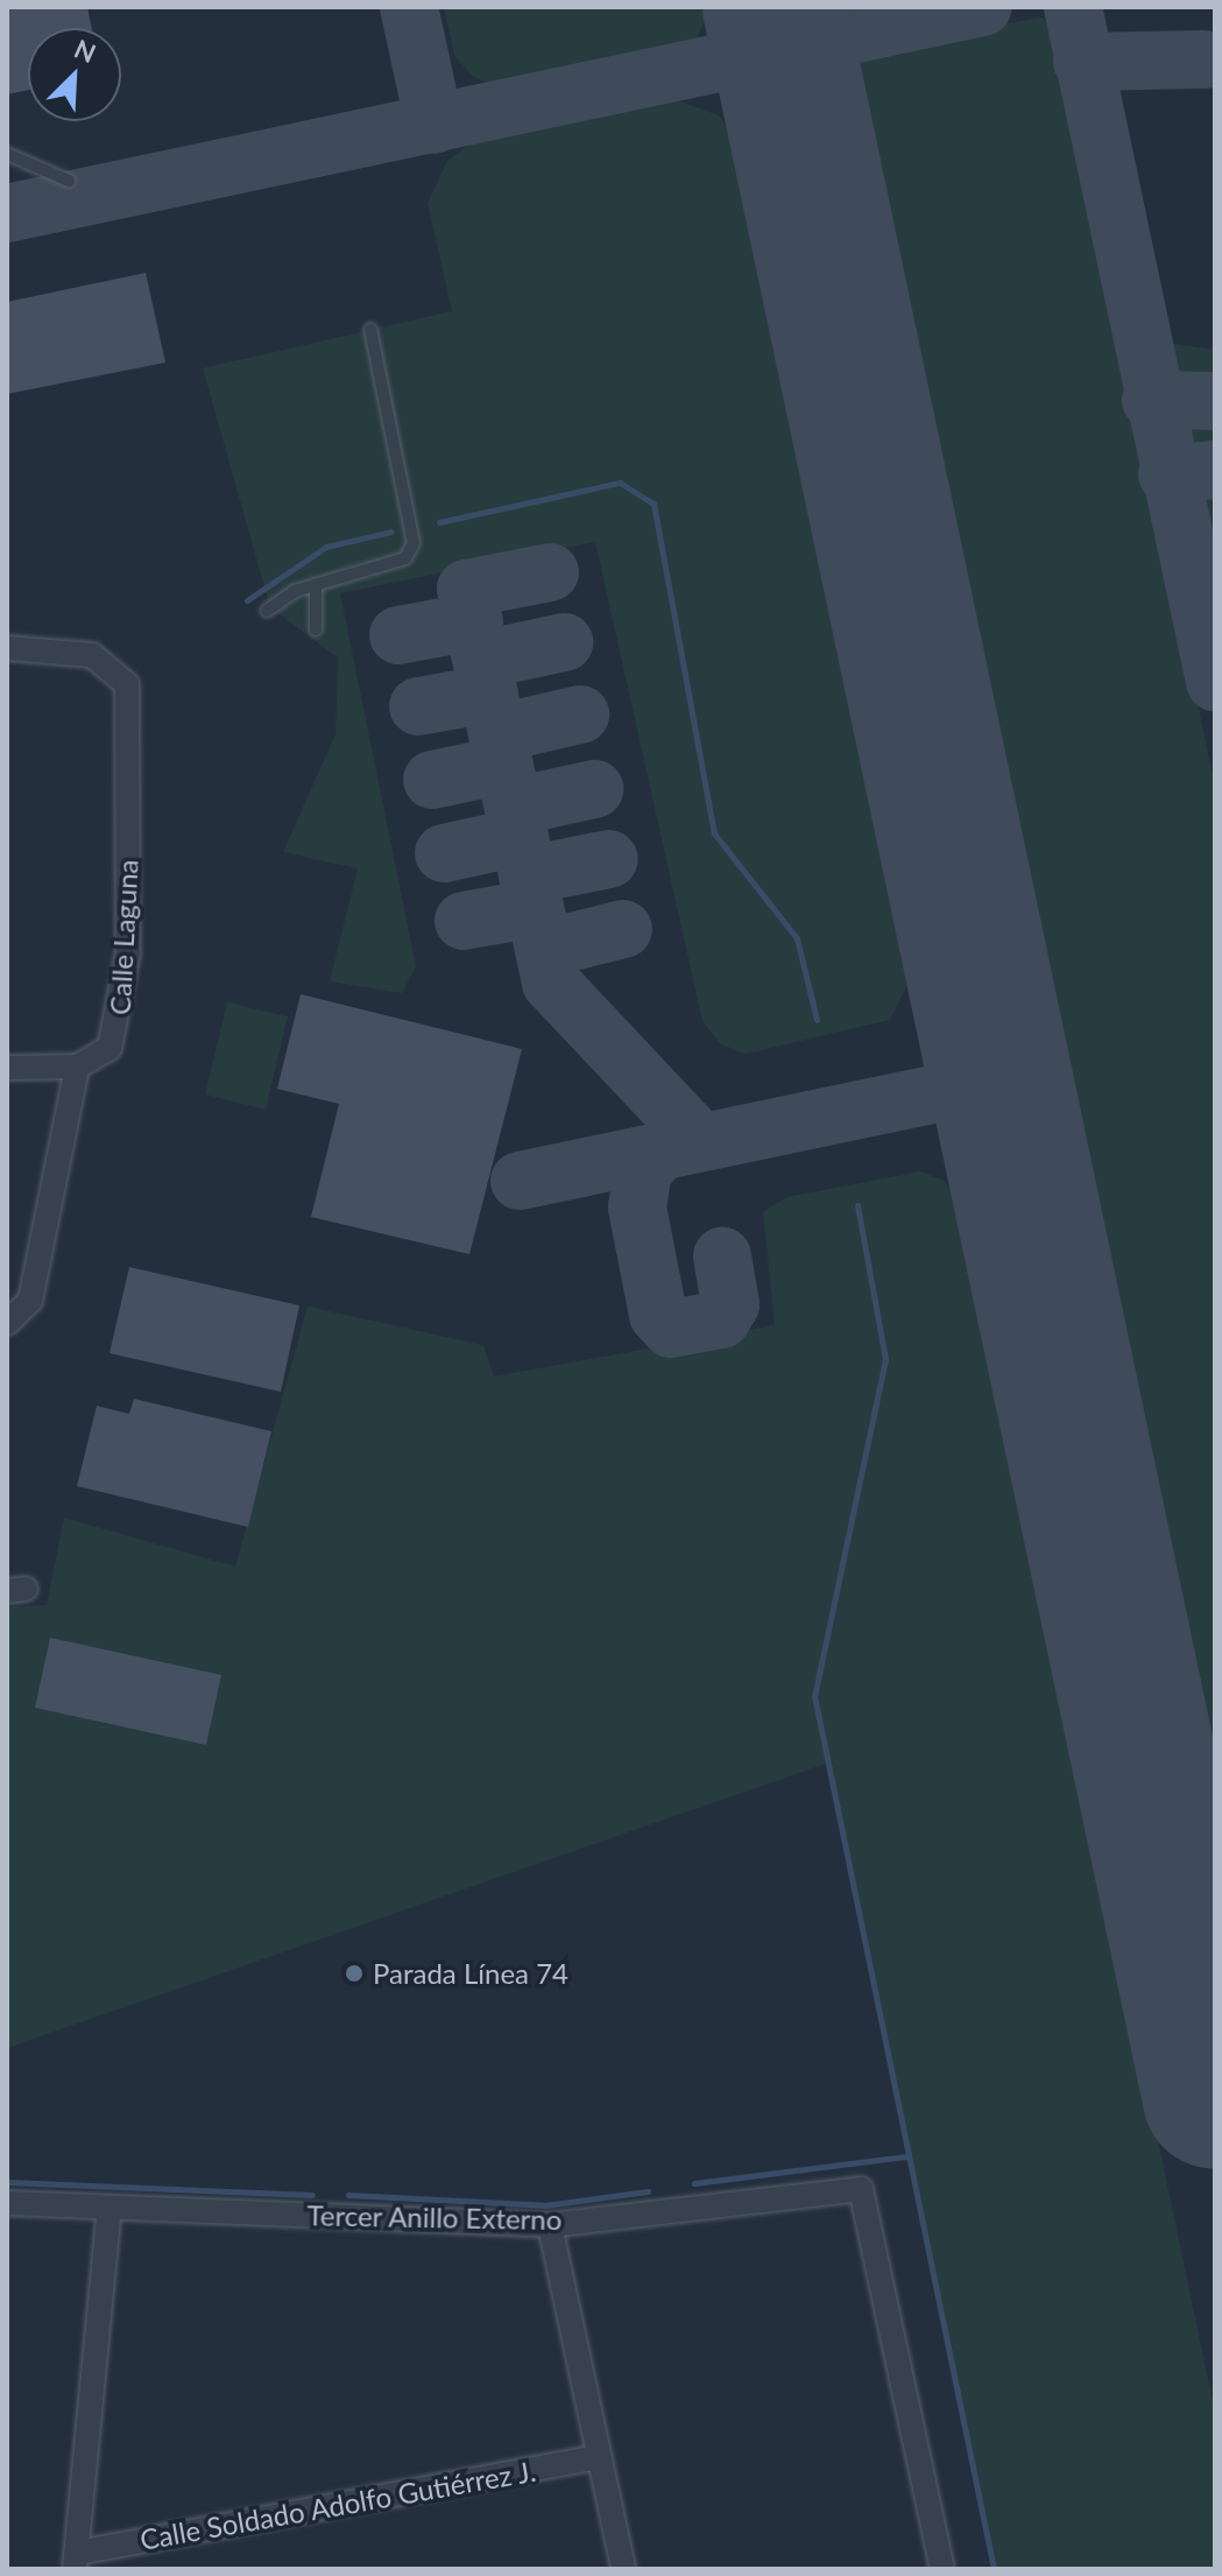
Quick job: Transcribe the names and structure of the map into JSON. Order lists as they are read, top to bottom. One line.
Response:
{"streets":{"street":["Calle Laguna","Tercer Anillo Externo","Calle Soldado Adolfo Gutiérrez J."]},"places":["Parada Línea 74"],"north":"top right"}
